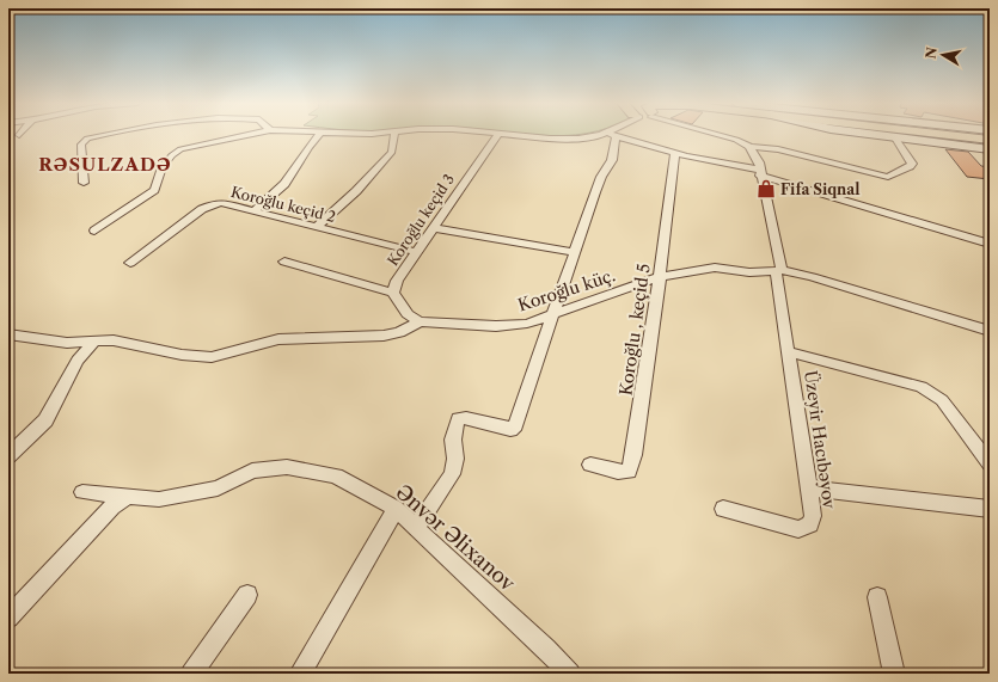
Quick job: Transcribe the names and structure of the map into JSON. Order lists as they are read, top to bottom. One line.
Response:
{"streets":{"street":["Koroğlu keçid 2","Koroğlu keçid 3","Koroğlu küç.","Koroğlu , keçid 5","Üzeyir Hacıbəyov","Ənvər Əlixanov"]},"crossings":[["Koroğlu keçid 2","Koroğlu keçid 3"],["Koroğlu keçid 3","Koroğlu küç."],["Koroğlu küç.","Koroğlu , keçid 5"],["Koroğlu küç.","Üzeyir Hacıbəyov"]],"districts":["RƏSULZADƏ"],"places":{"shop":["Fifa Siqnal"]},"north":"left"}
